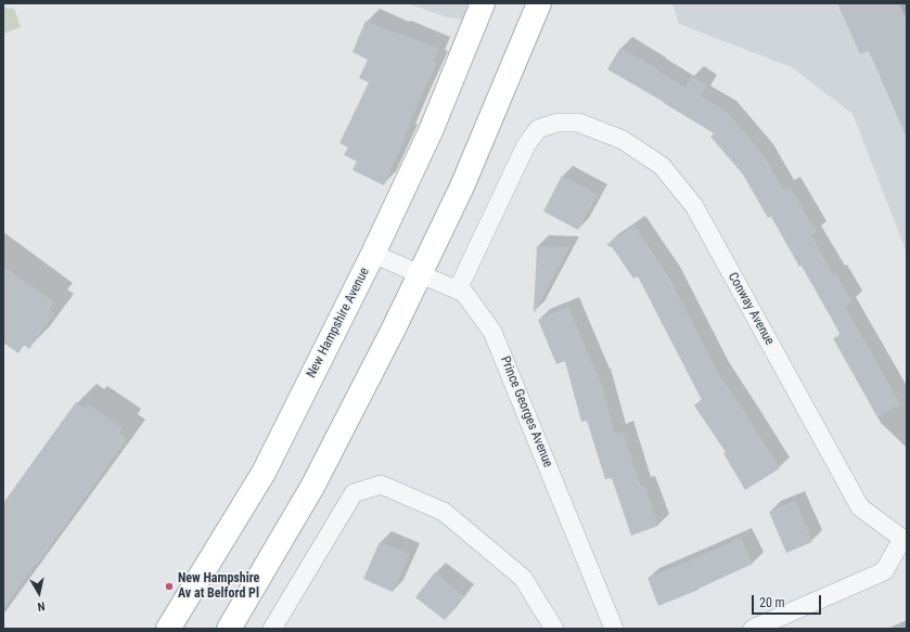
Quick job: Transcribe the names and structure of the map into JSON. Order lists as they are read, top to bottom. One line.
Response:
{"streets":{"main road":["New Hampshire Avenue"],"street":["Conway Avenue","Prince Georges Avenue"]},"crossings":[["Conway Avenue","Prince Georges Avenue"],["New Hampshire Avenue","Prince Georges Avenue"]],"places":["New Hampshire Av at Belford Pl"],"scale_bar":"20 m","north":"bottom"}
